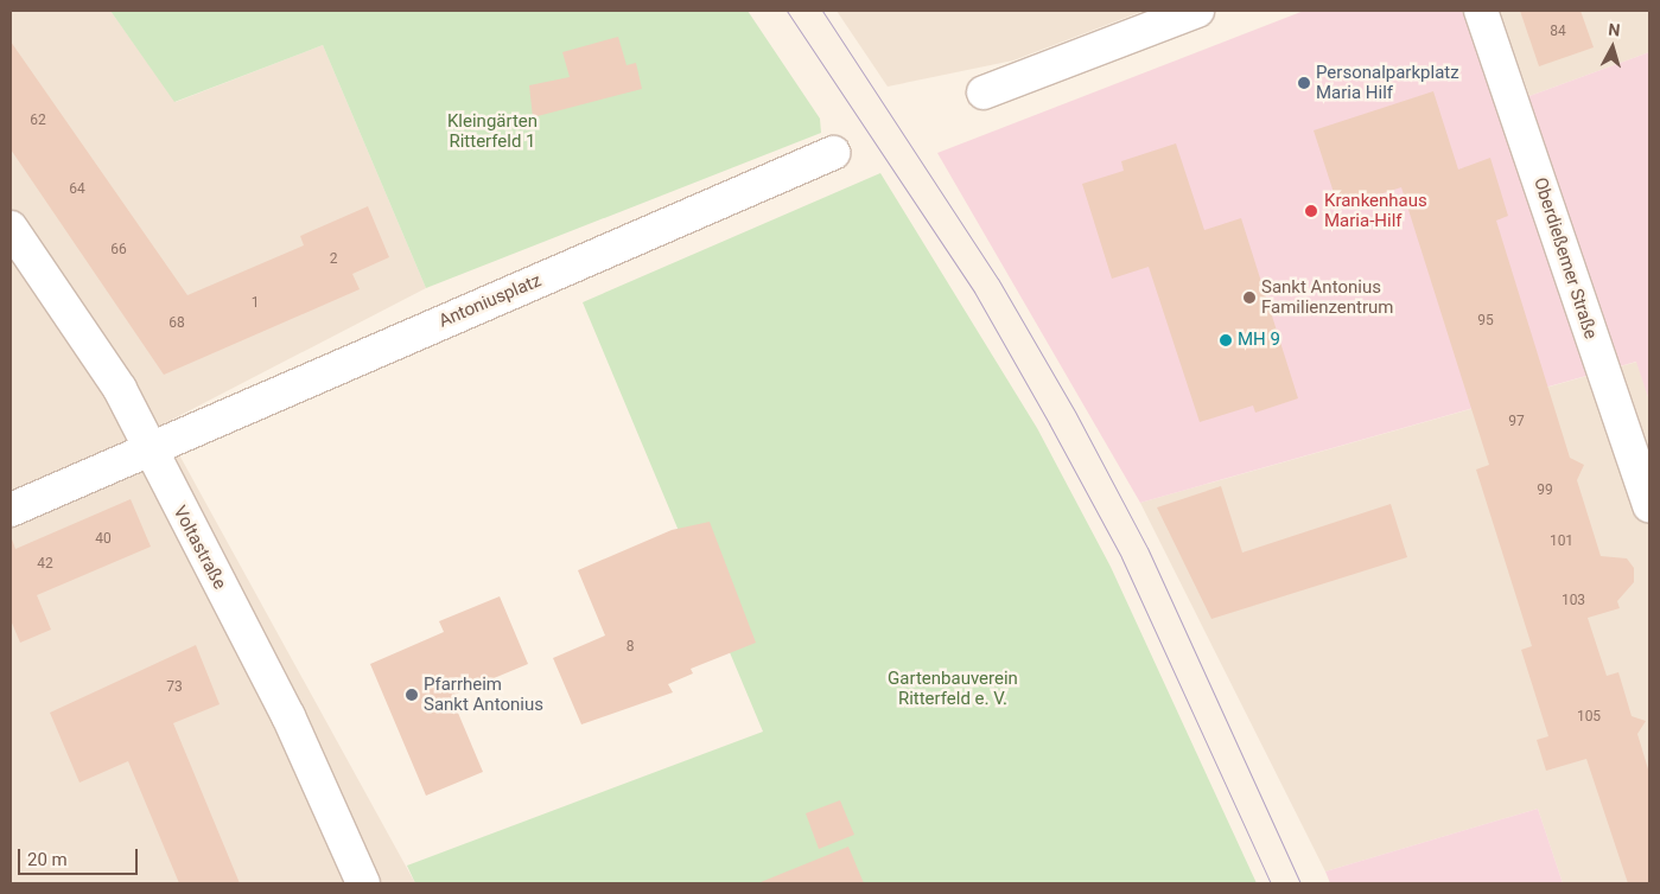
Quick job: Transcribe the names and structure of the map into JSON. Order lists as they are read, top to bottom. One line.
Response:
{"streets":{"street":["Oberdießemer Straße","Antoniusplatz","Voltastraße"]},"crossings":[["Antoniusplatz","Voltastraße"]],"parks":["Kleingärten Ritterfeld 1","Gartenbauverein Ritterfeld e. V."],"places":["Personalparkplatz Maria Hilf","Krankenhaus Maria-Hilf","Sankt Antonius Familienzentrum","MH 9","Pfarrheim Sankt Antonius"],"house_numbers":["84","62","64","66","2","1","95","68","97","99","40","101","42","103","8","73","105"],"scale_bar":"20 m","north":"top"}
